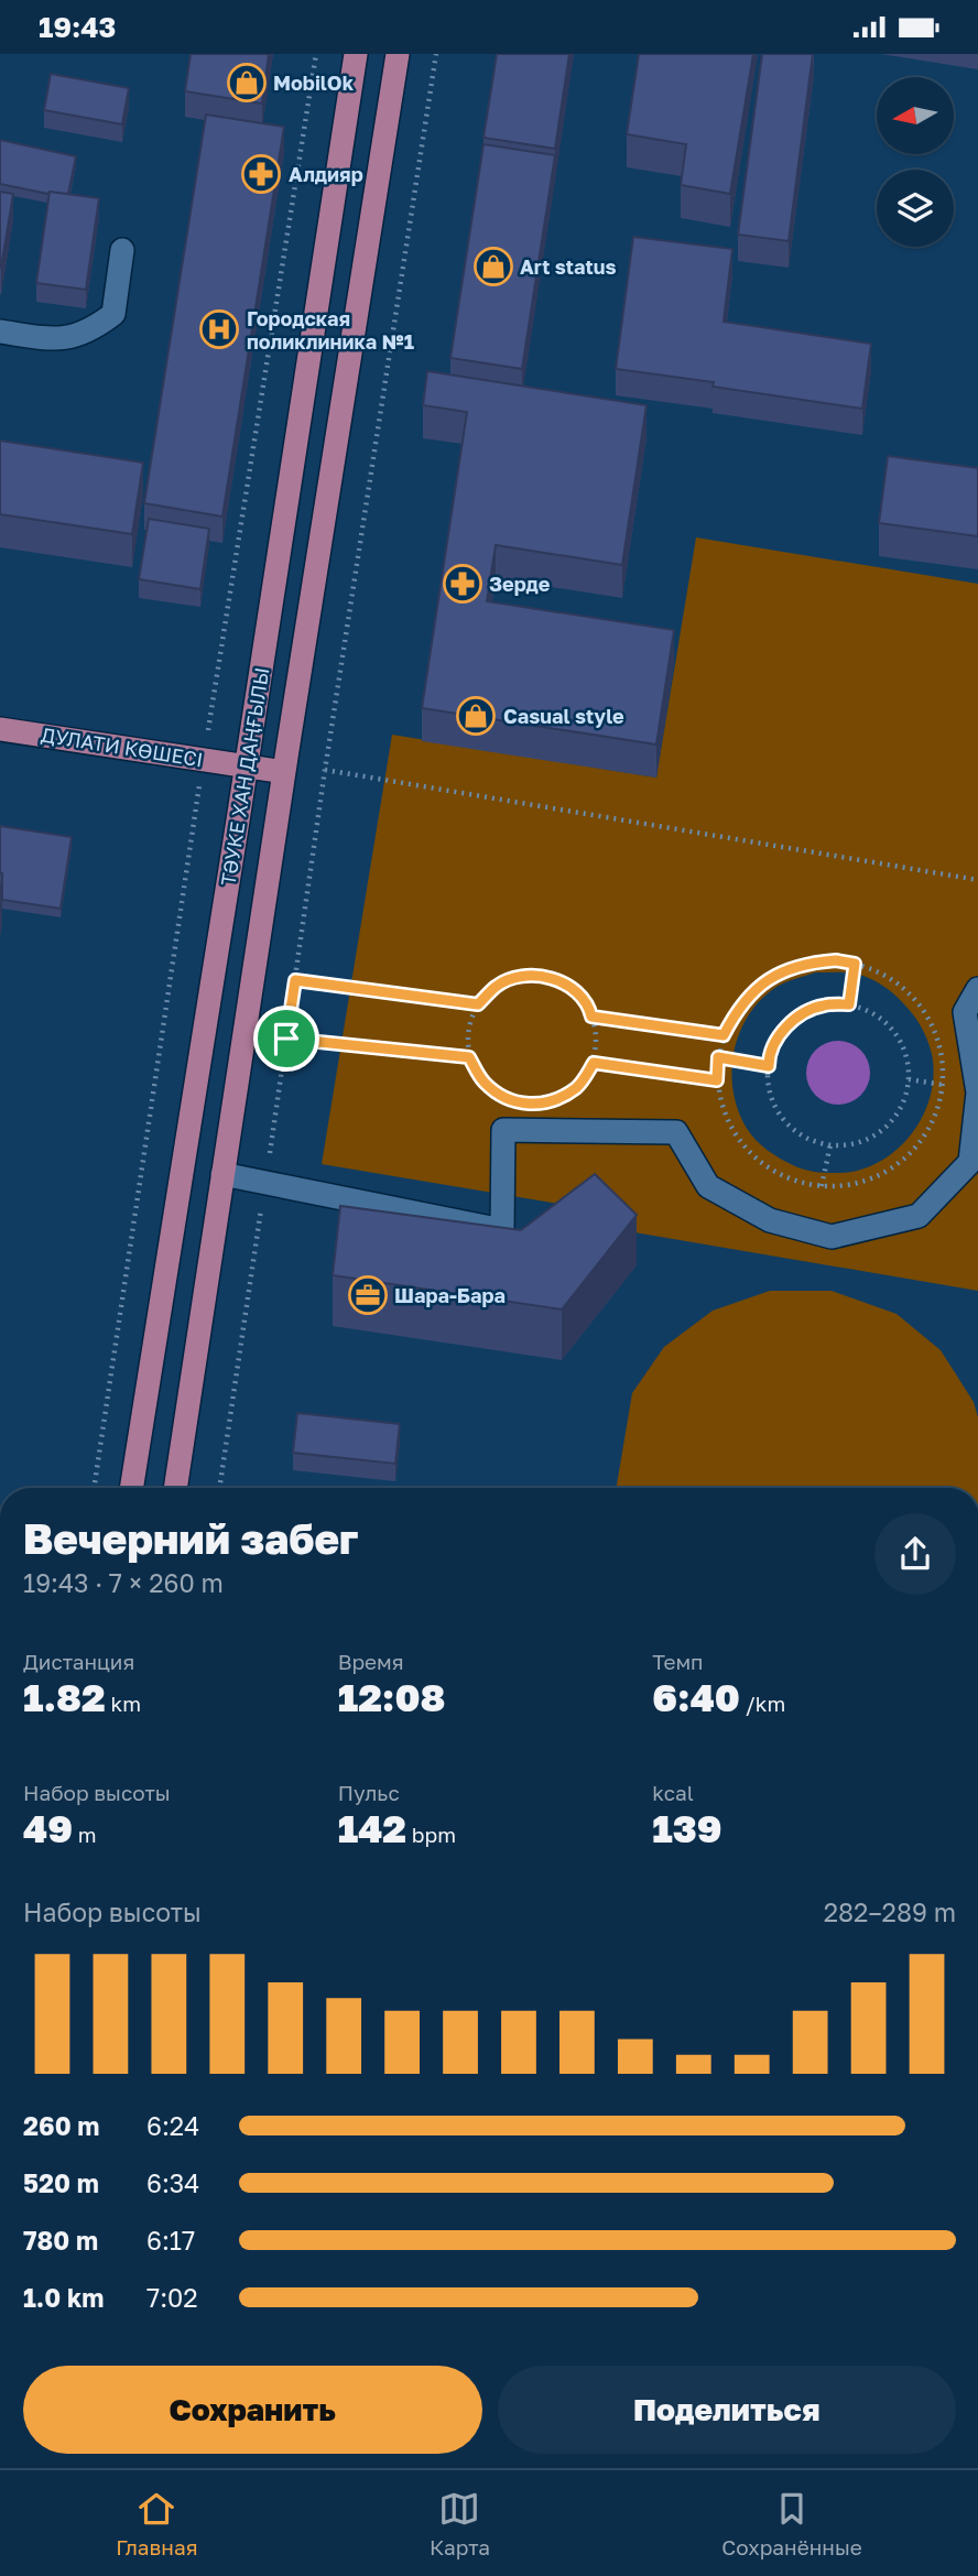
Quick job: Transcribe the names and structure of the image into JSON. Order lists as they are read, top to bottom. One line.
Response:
{"streets":{"main road":["ДУЛАТИ КӨШЕСІ","ТӘУКЕ ХАН ДАҢҒЫЛЫ"]},"crossings":[["ДУЛАТИ КӨШЕСІ","ТӘУКЕ ХАН ДАҢҒЫЛЫ"]],"places":{"shop":["MobilOk","Art status","Casual style"],"pharmacy":["Алдияр","Зерде"],"hospital":["Городская поликлиника №1"],"office":["Шара-Бара"]},"north":"left","page":{"status":"19:43","heading":["Вечерний забег","19:43 · 7 × 260 m"],"stats":[["Дистанция","1.82 km"],["Время","12:08"],["Темп","6:40 /km"],["Набор высоты","49 m"],["Пульс","142 bpm"],["kcal","139"]],"chart":["Набор высоты","282–289 m"],"list":[{"name":"260 m","note":"6:24"},{"name":"520 m","note":"6:34"},{"name":"780 m","note":"6:17"},{"name":"1.0 km","note":"7:02"}],"buttons":["Сохранить","Поделиться"],"tabs":["Главная","Карта","Сохранённые"]}}
